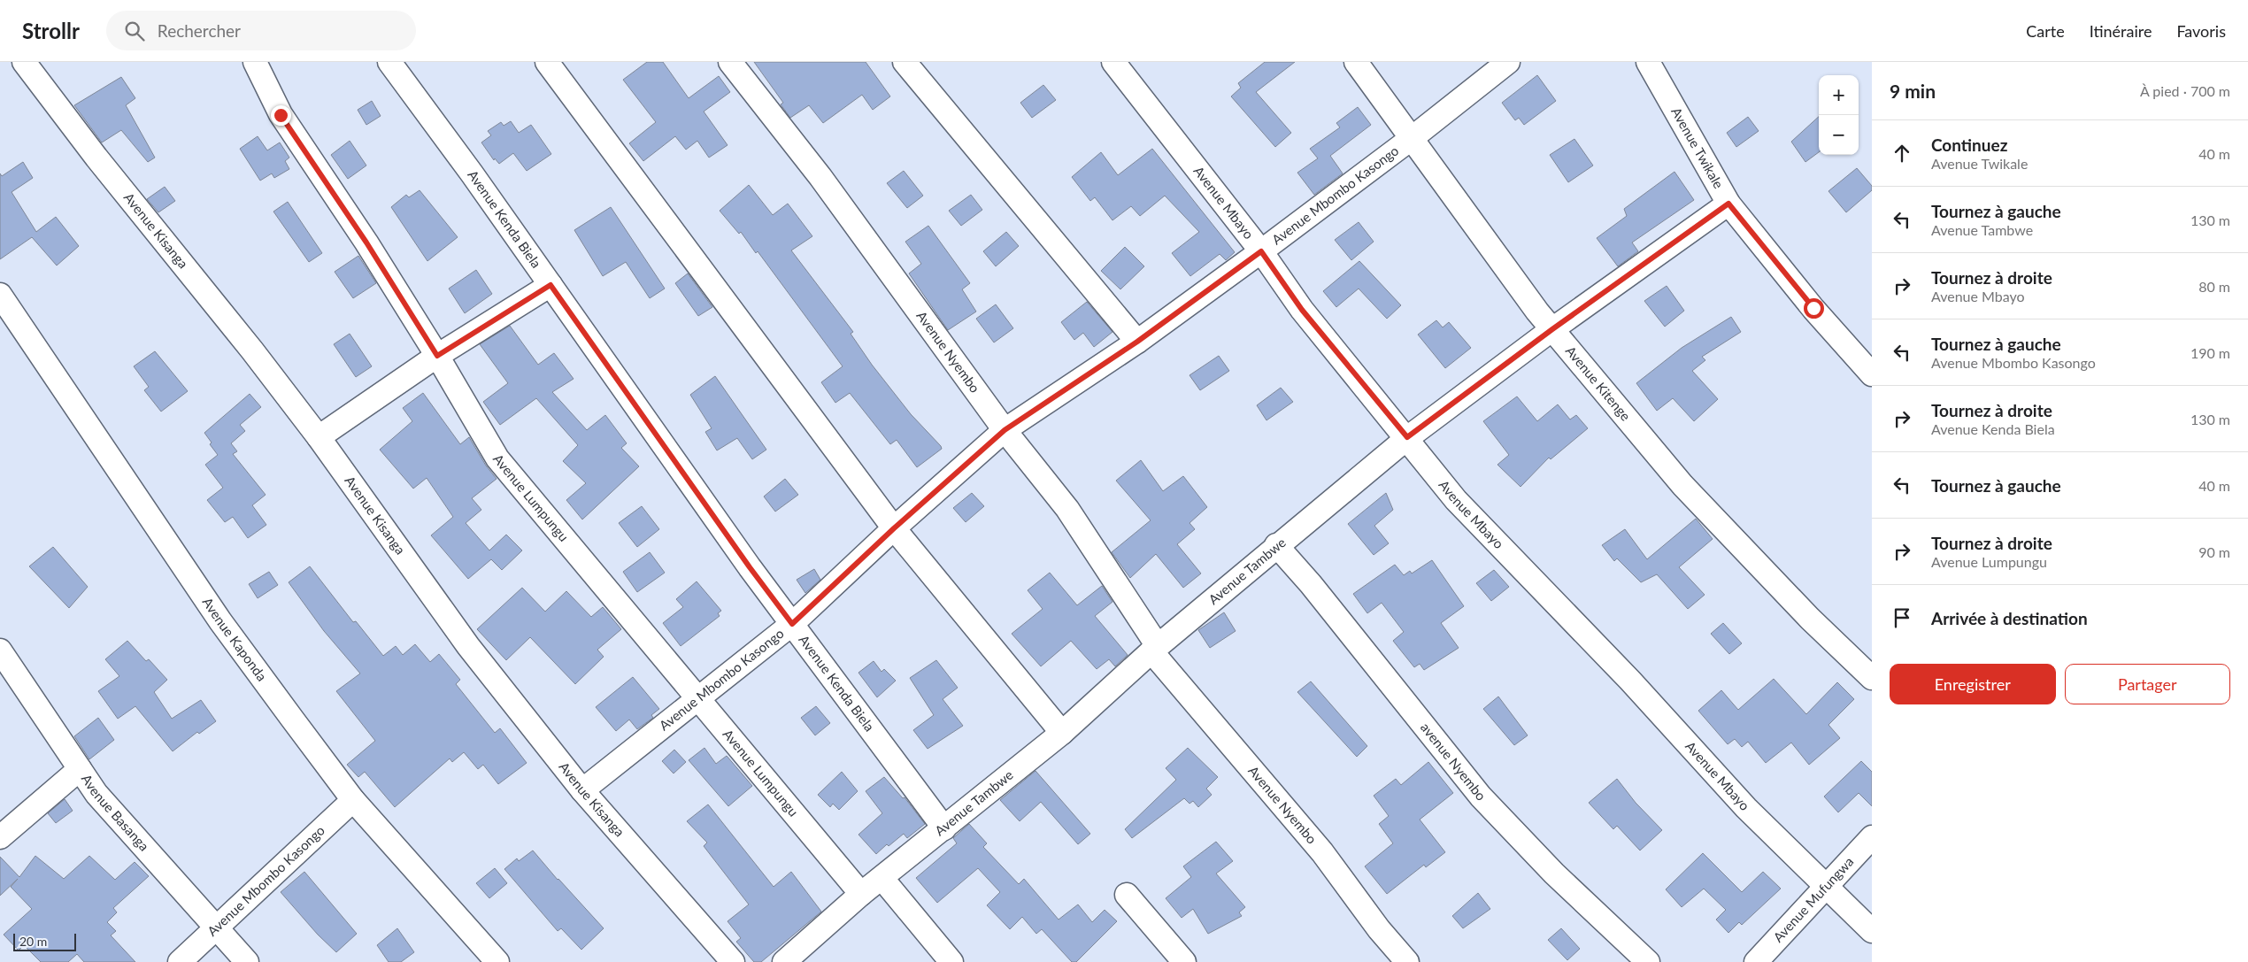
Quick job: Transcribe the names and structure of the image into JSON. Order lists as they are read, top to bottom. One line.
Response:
{"streets":{"street":["Avenue Twikale","Avenue Mbombo Kasongo","Avenue Mbayo","Avenue Kenda Biela","Avenue Kisanga","Avenue Nyembo","Avenue Kitenge","Avenue Lumpungu","Avenue Tambwe","Avenue Kaponda","avenue Nyembo","Avenue Basanga","Avenue Mufungwa"]},"crossings":[["Avenue Twikale","Avenue Tambwe"],["Avenue Mbombo Kasongo","Avenue Mbayo"],["Avenue Mbombo Kasongo","Avenue Kenda Biela"],["Avenue Mbombo Kasongo","Avenue Kisanga"],["Avenue Mbombo Kasongo","Avenue Nyembo"],["Avenue Mbombo Kasongo","Avenue Kitenge"],["Avenue Mbombo Kasongo","Avenue Lumpungu"],["Avenue Mbombo Kasongo","Avenue Kaponda"],["Avenue Mbombo Kasongo","Avenue Basanga"],["Avenue Mbayo","Avenue Tambwe"],["Avenue Mbayo","Avenue Mufungwa"],["Avenue Kenda Biela","Avenue Tambwe"],["Avenue Nyembo","Avenue Tambwe"],["Avenue Kitenge","Avenue Tambwe"],["Avenue Lumpungu","Avenue Tambwe"],["Avenue Tambwe","avenue Nyembo"]],"scale_bar":"20 m","page":{"header":"Strollr","search":"Rechercher","nav":["Carte","Itinéraire","Favoris"],"heading":["9 min","À pied · 700 m"],"map_buttons":["+","−"],"list":[["Continuez","Avenue Twikale","40 m"],["Tournez à gauche","Avenue Tambwe","130 m"],["Tournez à droite","Avenue Mbayo","80 m"],["Tournez à gauche","Avenue Mbombo Kasongo","190 m"],["Tournez à droite","Avenue Kenda Biela","130 m"],["Tournez à gauche","40 m"],["Tournez à droite","Avenue Lumpungu","90 m"],"Arrivée à destination"],"buttons":["Enregistrer","Partager"],"scale":"20 m"}}
